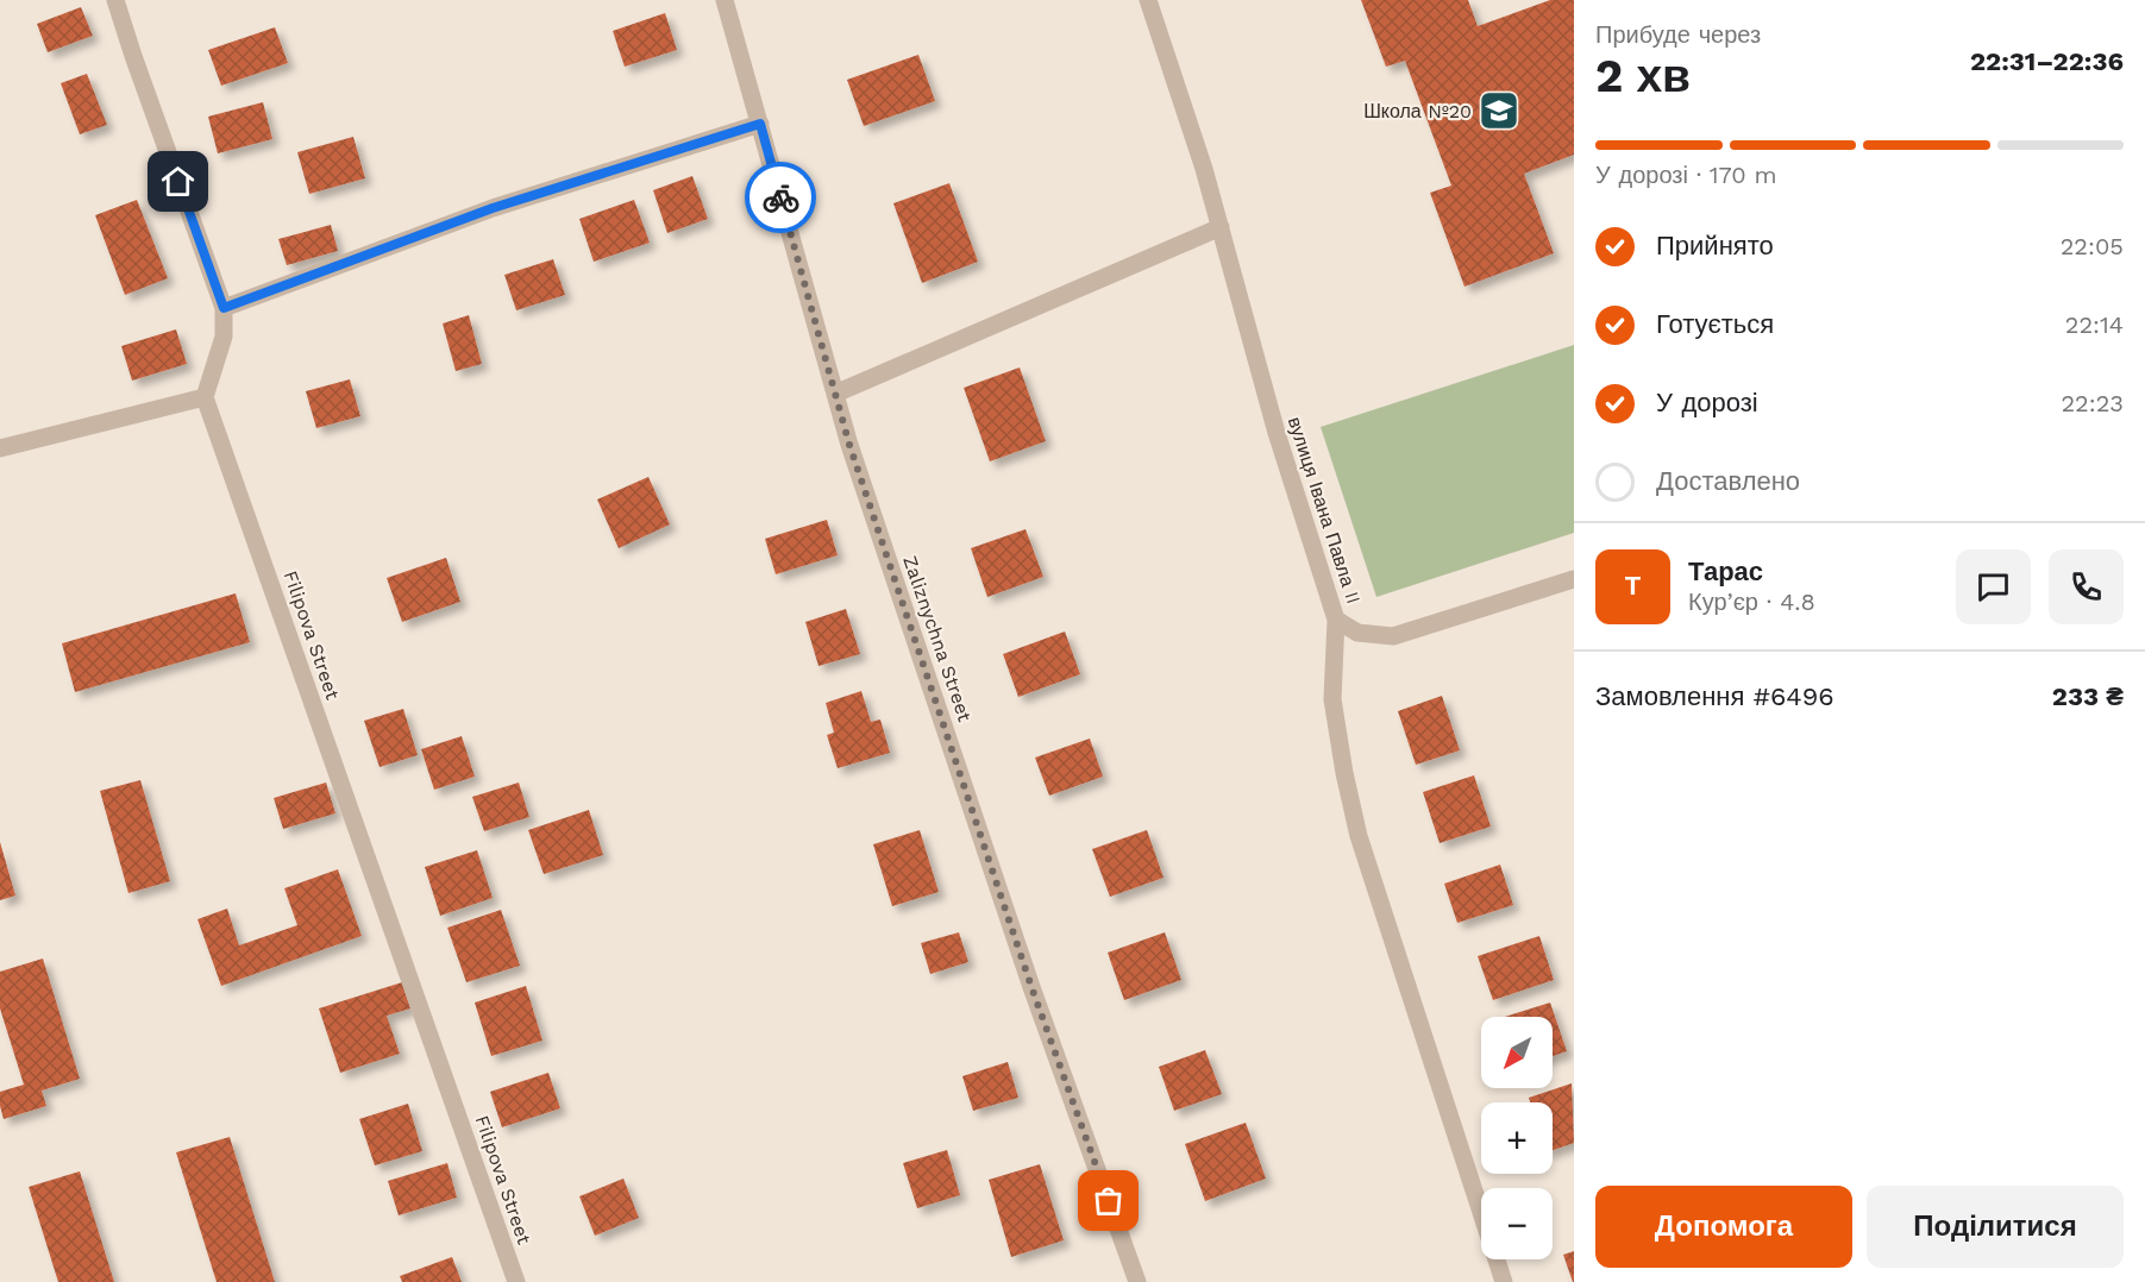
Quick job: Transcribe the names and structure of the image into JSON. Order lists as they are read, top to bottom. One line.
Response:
{"streets":{"street":["вулиця Івана Павла II","Filipova Street","Zaliznychna Street"]},"places":{"school or university":["Школа №20"]},"north":"bottom left","page":{"heading":["2 хв","Прибуде через","22:31–22:36"],"panel":["Тарас","Кур’єр · 4.8","Замовлення #6496","233 ₴"],"bar":"У дорозі · 170 m","list":[["Прийнято","22:05"],["Готується","22:14"],["У дорозі","22:23"],"Доставлено"],"round":"Т","map_buttons":["+","−"],"buttons":["Допомога","Поділитися"]}}
